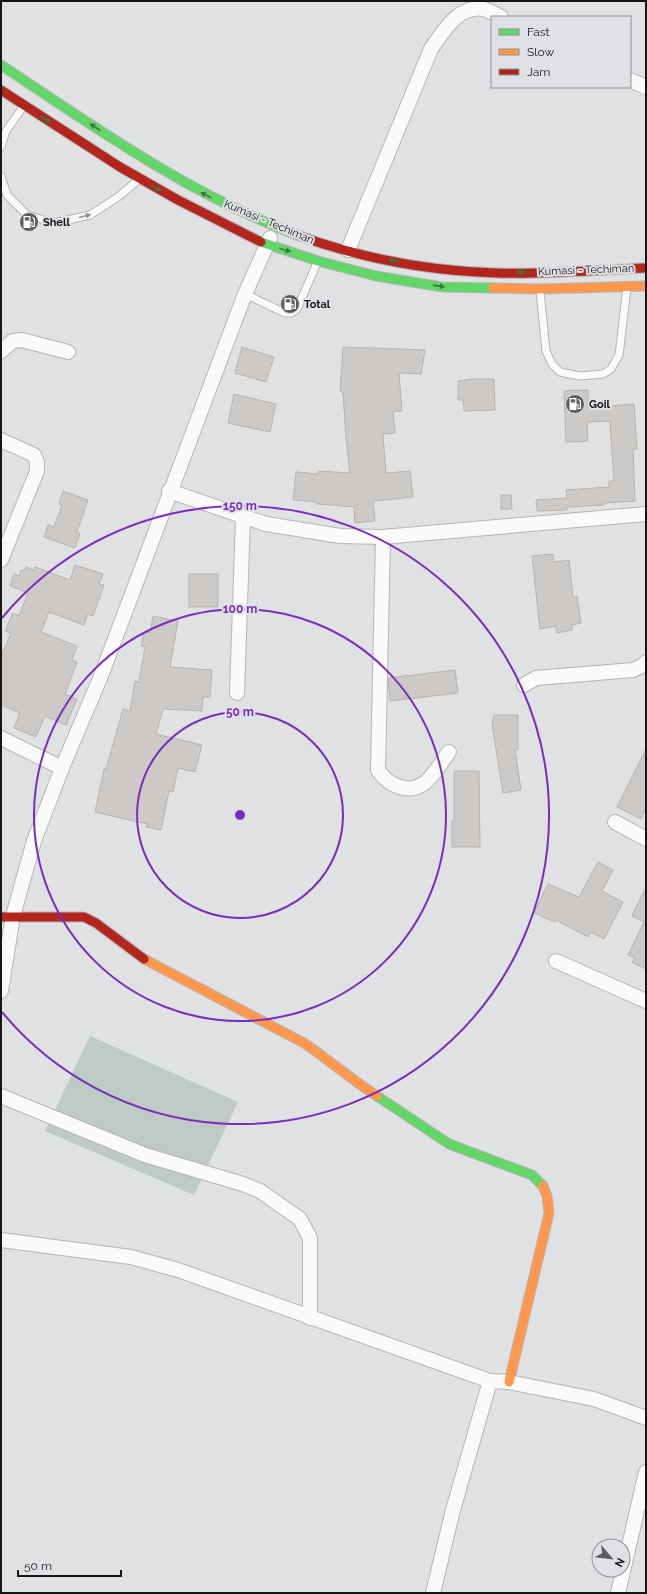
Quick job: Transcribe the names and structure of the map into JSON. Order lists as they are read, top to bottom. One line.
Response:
{"streets":{"main road":["Kumasi - Techiman"]},"places":{"fuel station":["Shell","Total","Goil"]},"legend":["Fast","Slow","Jam"],"scale_bar":"50 m","north":"bottom right","rings":["150 m","100 m","50 m"]}
